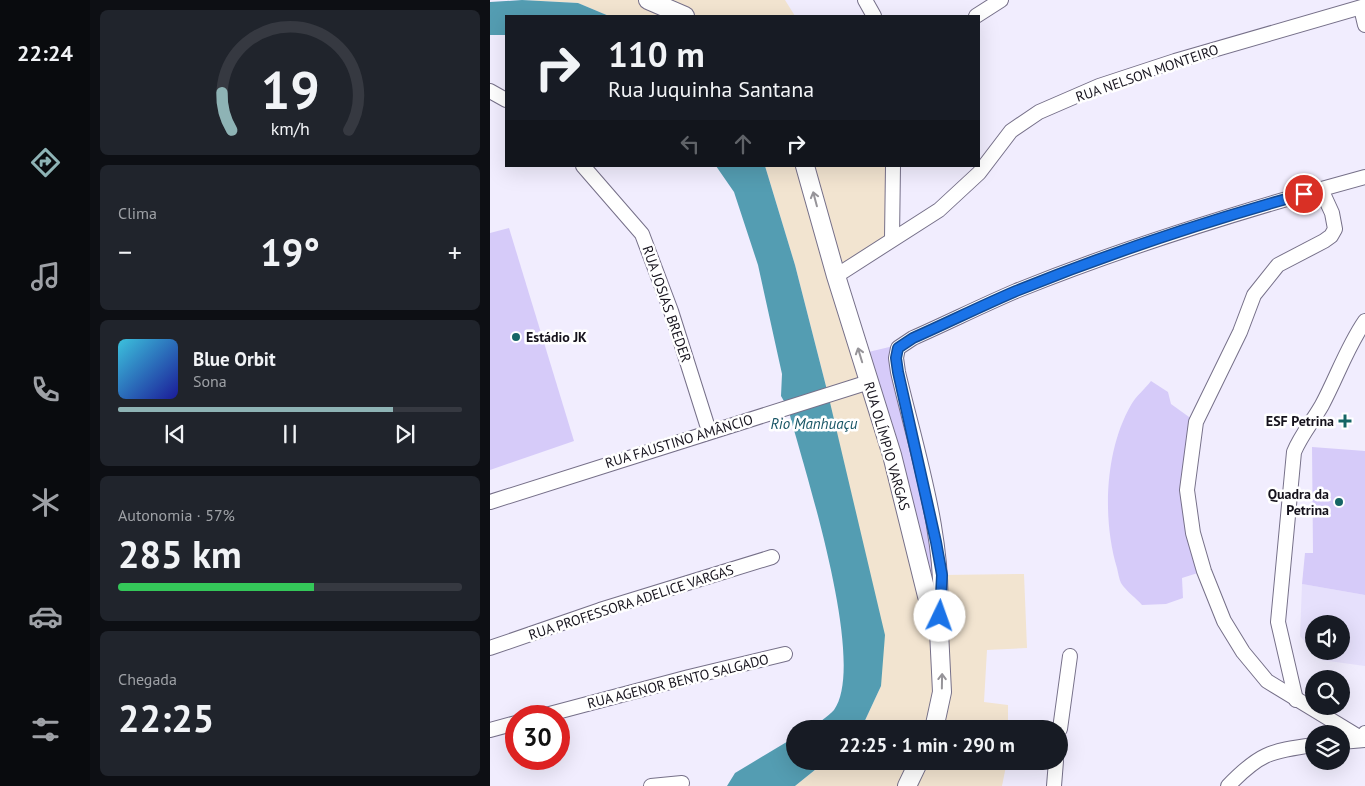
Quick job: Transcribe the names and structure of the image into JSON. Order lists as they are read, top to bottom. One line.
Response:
{"streets":{"street":["RUA NELSON MONTEIRO","RUA JOSIAS BREDER","RUA FAUSTINO AMÂNCIO","RUA OLÍMPIO VARGAS","RUA PROFESSORA ADELICE VARGAS","RUA AGENOR BENTO SALGADO"]},"crossings":[["RUA NELSON MONTEIRO","RUA OLÍMPIO VARGAS"],["RUA JOSIAS BREDER","RUA FAUSTINO AMÂNCIO"],["RUA FAUSTINO AMÂNCIO","RUA OLÍMPIO VARGAS"]],"water":["Rio Manhuaçu"],"places":{"other":["Estádio JK","Quadra da Petrina"],"health":["ESF Petrina"]},"page":{"tabs":"22:24","turn":["110 m","Rua Juquinha Santana"],"tile":["Clima",["Autonomia · 57%","285 km"],["Chegada","22:25"]],"heat":["−","19°","+"],"song":["Blue Orbit","Sona"],"limit":"30","trip":"22:25 · 1 min · 290 m","gauge":["19","km/h"]}}
